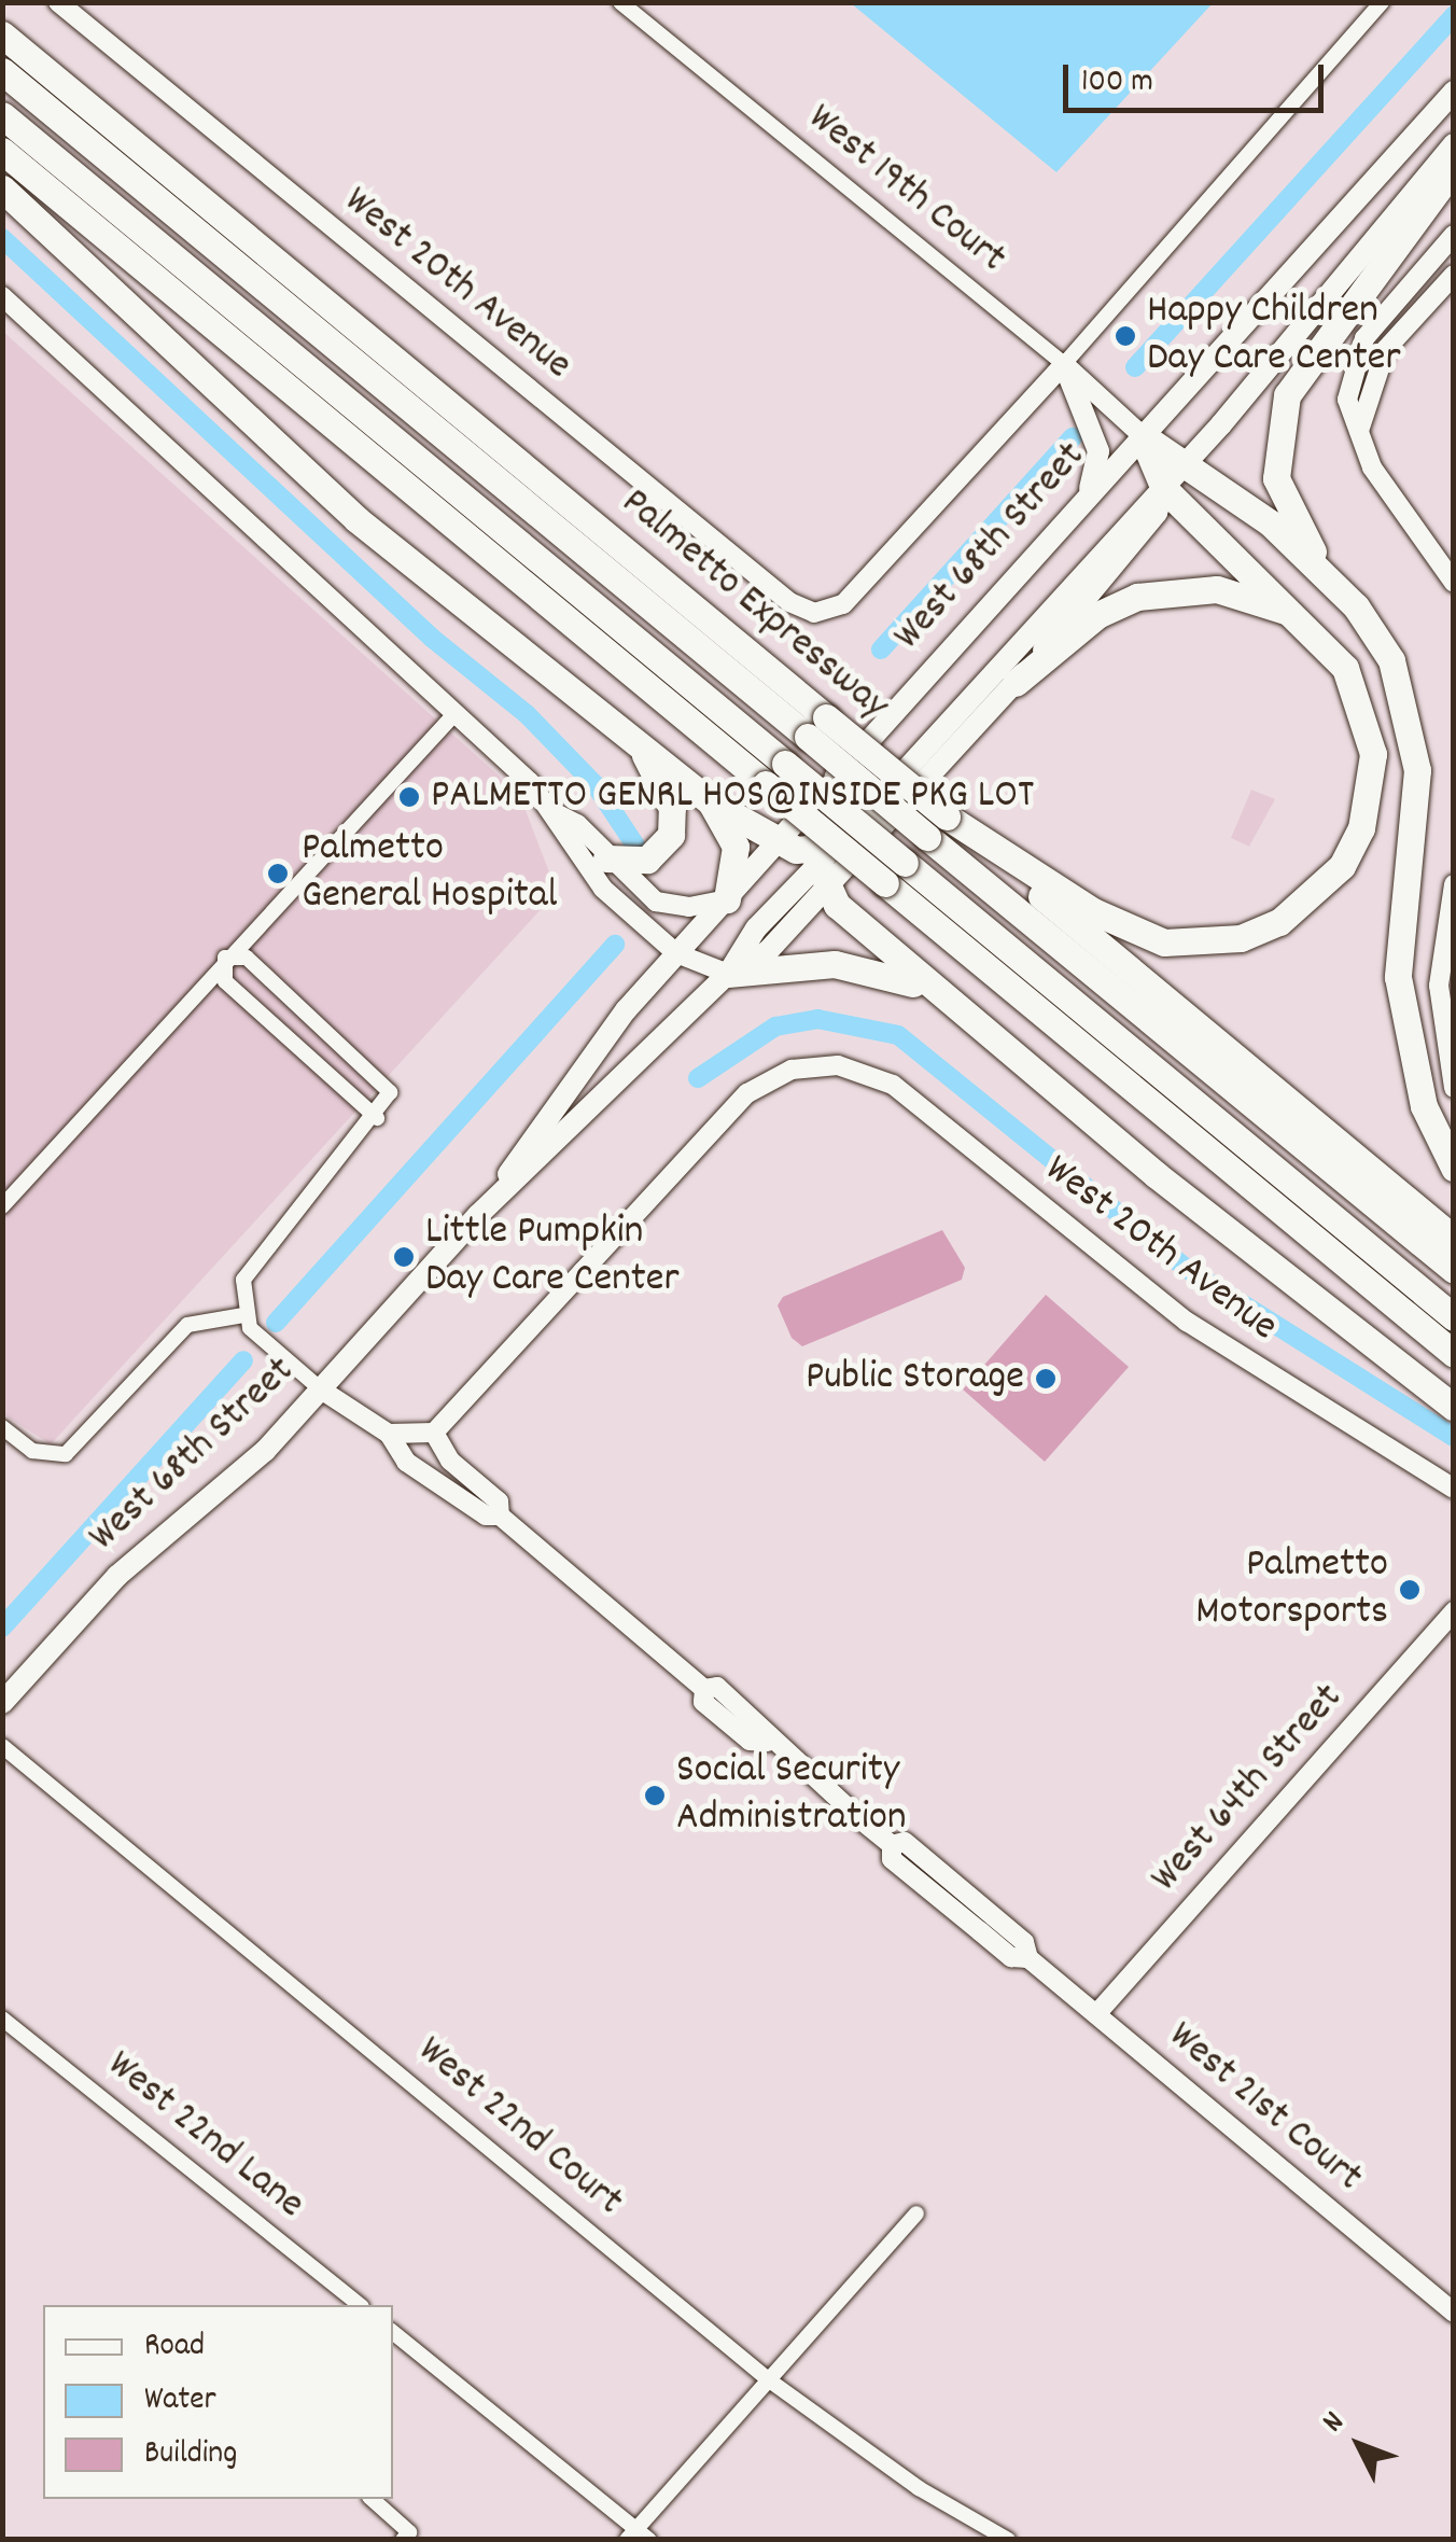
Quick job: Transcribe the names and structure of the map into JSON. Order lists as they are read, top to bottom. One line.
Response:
{"streets":{"highway":["Palmetto Expressway"],"main road":["West 68th Street"],"street":["West 19th Court","West 20th Avenue","West 64th Street","West 21st Court","West 22nd Court","West 22nd Lane"]},"crossings":[["West 19th Court","West 68th Street"],["West 20th Avenue","West 68th Street"],["West 20th Avenue","West 21st Court"],["West 68th Street","West 21st Court"],["West 64th Street","West 21st Court"]],"places":["Happy Children Day Care Center","PALMETTO GENRL HOS@INSIDE PKG LOT","Palmetto General Hospital","Little Pumpkin Day Care Center","Public Storage","Palmetto Motorsports","Social Security Administration"],"legend":["Road","Water","Building"],"scale_bar":"100 m","north":"top left"}
